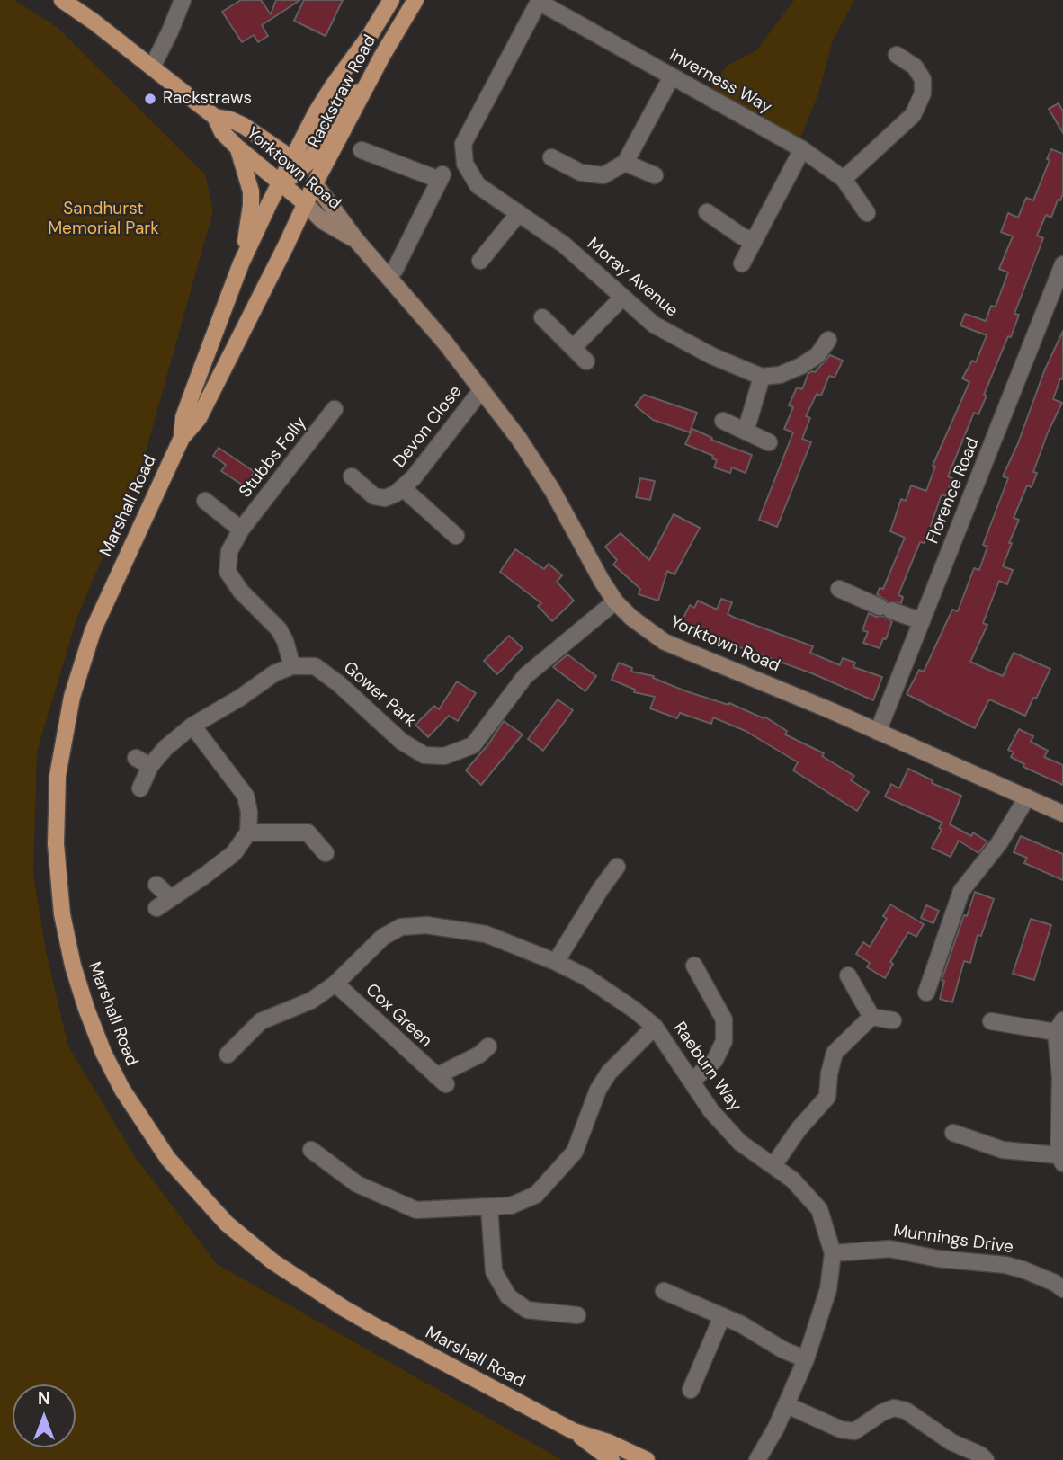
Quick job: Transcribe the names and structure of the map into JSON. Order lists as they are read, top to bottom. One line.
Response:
{"streets":{"main road":["Rackstraw Road","Yorktown Road","Marshall Road"],"street":["Inverness Way","Moray Avenue","Devon Close","Stubbs Folly","Florence Road","Gower Park","Cox Green","Raeburn Way","Munnings Drive"]},"crossings":[["Inverness Way","Moray Avenue"],["Rackstraw Road","Yorktown Road"],["Rackstraw Road","Marshall Road"],["Yorktown Road","Devon Close"],["Yorktown Road","Florence Road"],["Yorktown Road","Marshall Road"],["Yorktown Road","Gower Park"],["Stubbs Folly","Gower Park"],["Cox Green","Raeburn Way"],["Raeburn Way","Munnings Drive"]],"parks":["Sandhurst Memorial Park"],"places":["Rackstraws"],"north":"top"}
